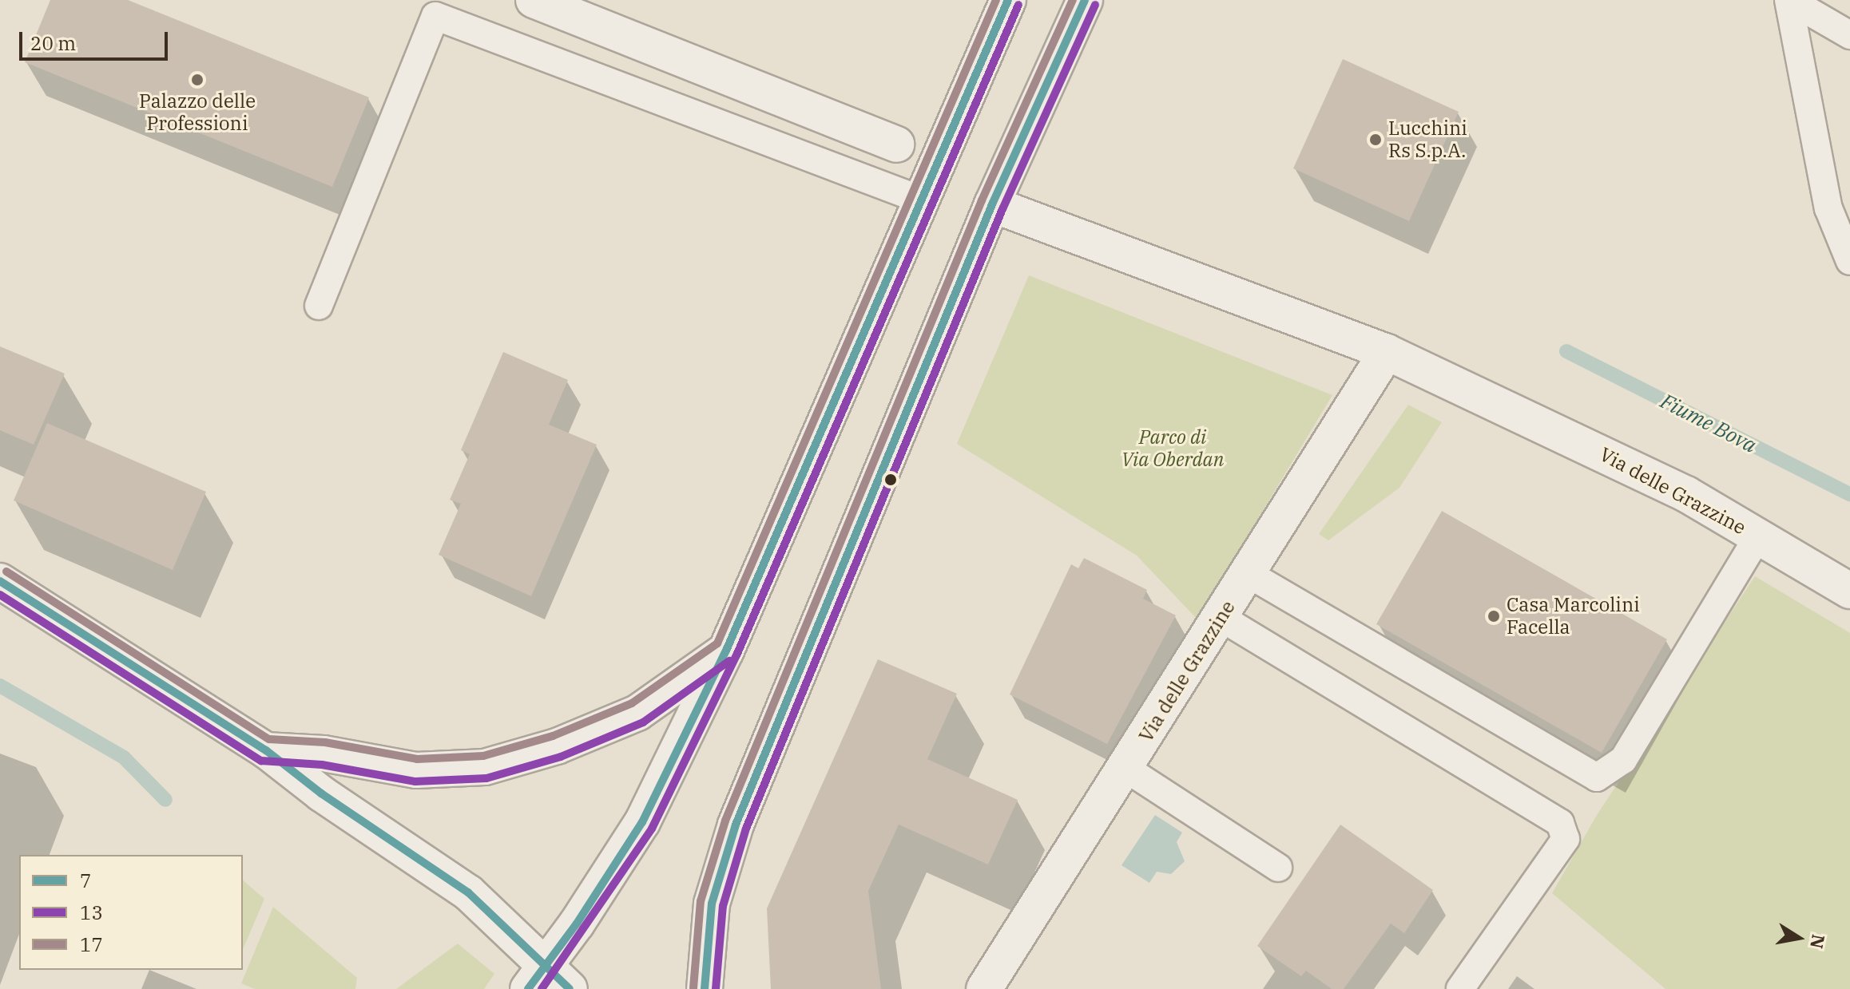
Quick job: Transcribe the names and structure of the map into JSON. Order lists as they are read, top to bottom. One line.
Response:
{"streets":{"main road":["Via delle Grazzine"]},"water":["Fiume Bova"],"parks":["Parco di Via Oberdan"],"places":["Palazzo delle Professioni","Lucchini Rs S.p.A.","Casa Marcolini Facella"],"lines":["transit line 7","transit line 17","transit line 13"],"legend":["7","13","17"],"scale_bar":"20 m","north":"right"}
